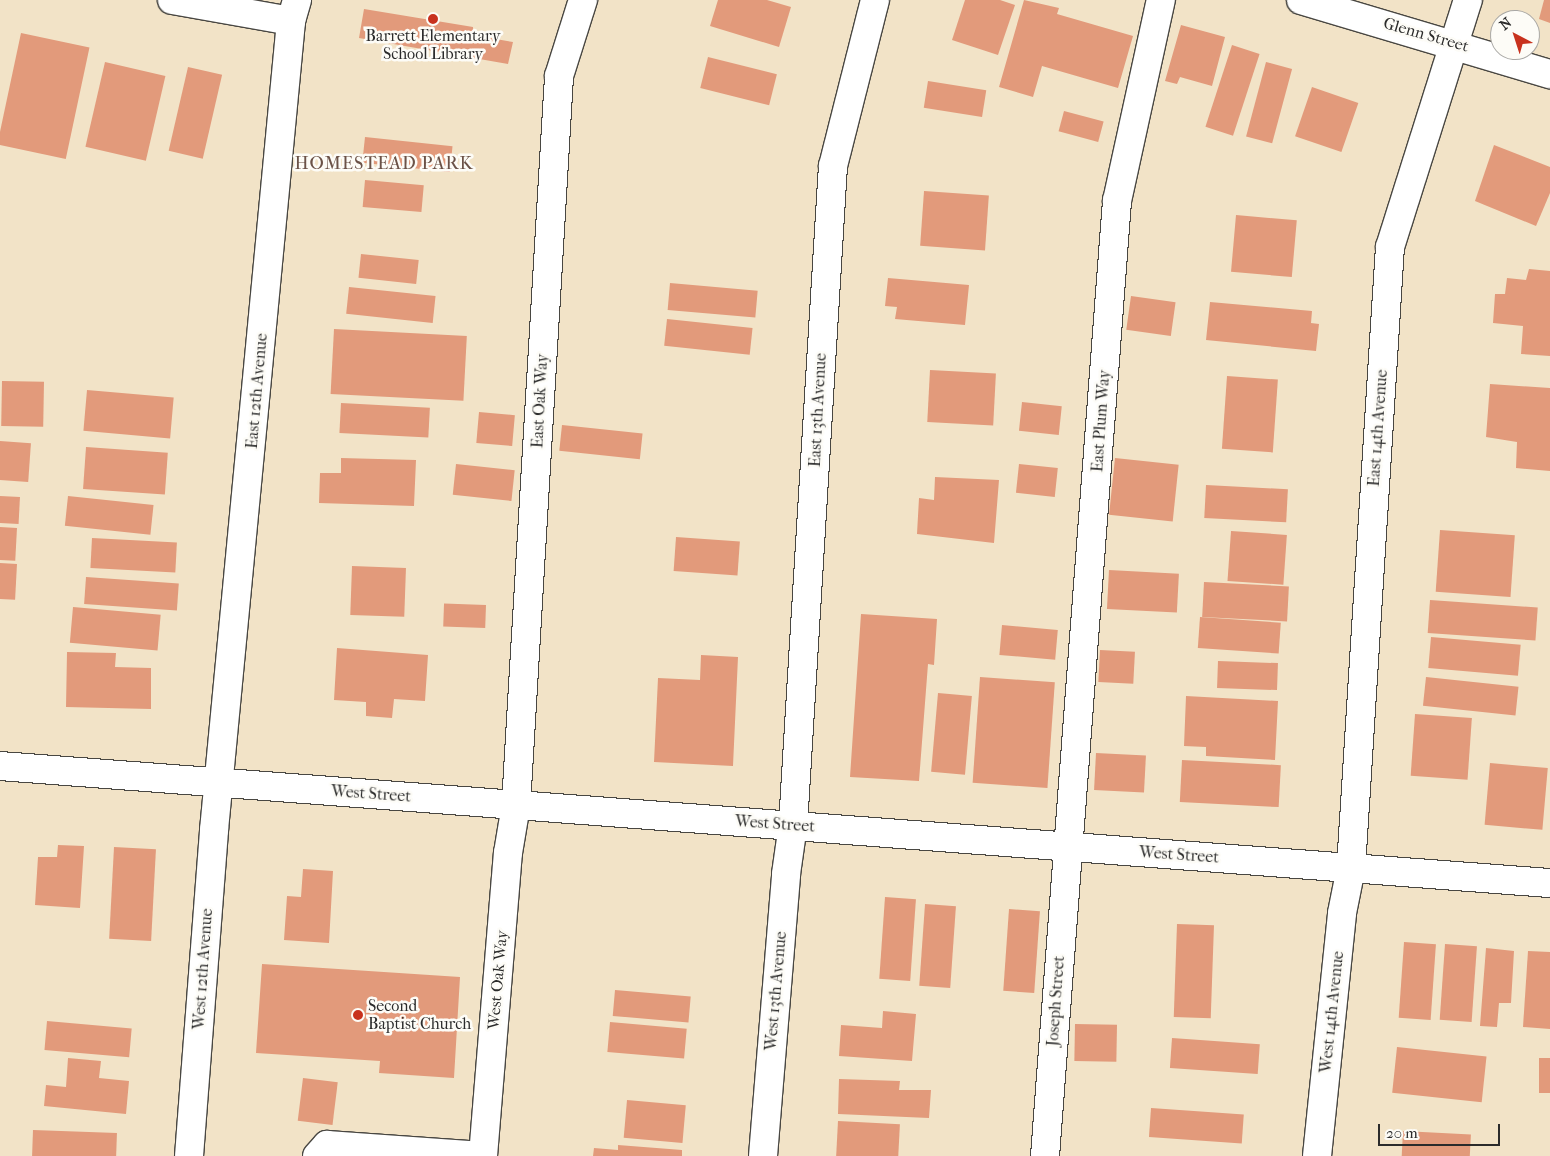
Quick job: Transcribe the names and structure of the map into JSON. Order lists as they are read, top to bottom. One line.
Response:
{"streets":{"street":["Glenn Street","East 12th Avenue","East Oak Way","East 13th Avenue","East Plum Way","East 14th Avenue","West Street","West 12th Avenue","West Oak Way","West 13th Avenue","Joseph Street","West 14th Avenue"]},"crossings":[["Glenn Street","East 14th Avenue"],["East 12th Avenue","West Street"],["East 12th Avenue","West 12th Avenue"],["East Oak Way","West Street"],["East Oak Way","West Oak Way"],["East 13th Avenue","West Street"],["East 13th Avenue","West 13th Avenue"],["East Plum Way","West Street"],["East Plum Way","Joseph Street"],["East 14th Avenue","West Street"],["East 14th Avenue","West 14th Avenue"],["West Street","West 12th Avenue"],["West Street","West Oak Way"],["West Street","West 13th Avenue"],["West Street","Joseph Street"],["West Street","West 14th Avenue"]],"districts":["HOMESTEAD PARK"],"places":["Barrett Elementary School Library","Second Baptist Church"],"scale_bar":"20 m","north":"top left"}
